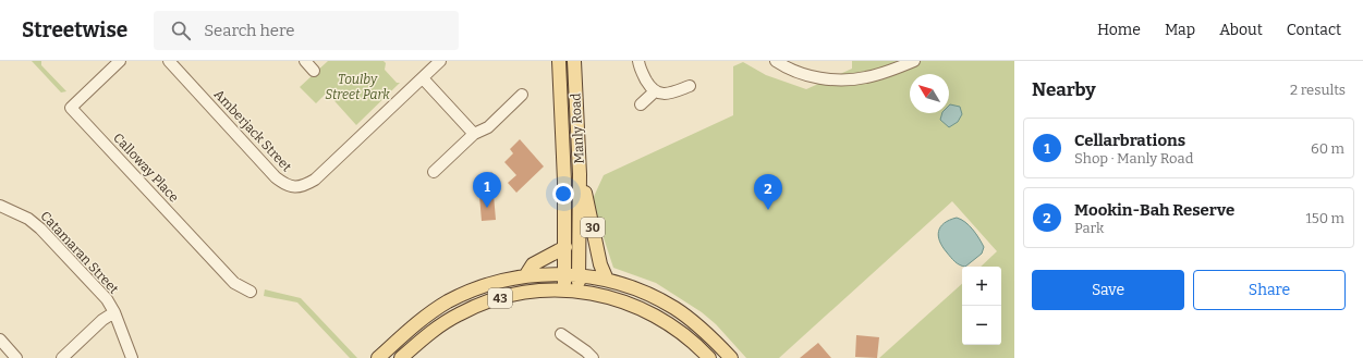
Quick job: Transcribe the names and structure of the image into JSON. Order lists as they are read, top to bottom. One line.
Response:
{"streets":{"main road":["Manly Road","30","43"],"street":["Amberjack Street","Calloway Place","Catamaran Street"]},"crossings":[["Manly Road","30"],["Manly Road","43"],["30","43"]],"parks":["Toulby Street Park"],"north":"top left","page":{"header":"Streetwise","search":"Search here","nav":["Home","Map","About","Contact"],"heading":["Nearby","2 results"],"list":[{"mark":"1","name":"Cellarbrations","note":"Shop · Manly Road","value":"60 m"},{"mark":"2","name":"Mookin-Bah Reserve","note":"Park","value":"150 m"}],"pins":["1","2"],"buttons":["Save","Share"],"map_buttons":["+","−"]}}
